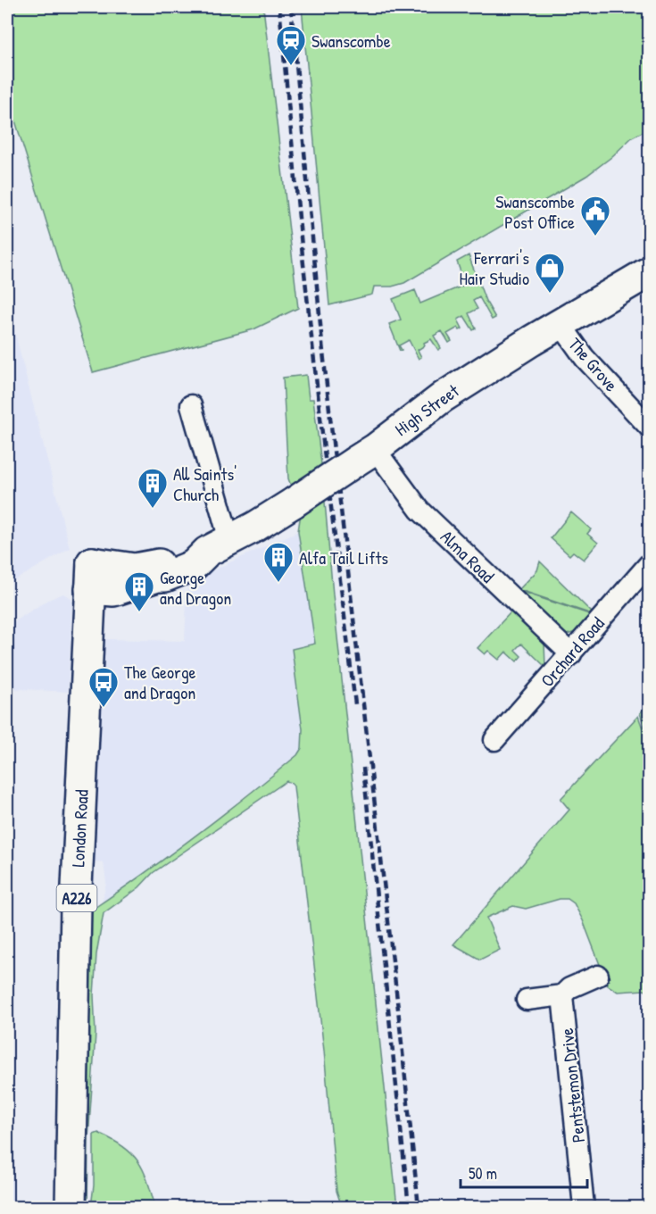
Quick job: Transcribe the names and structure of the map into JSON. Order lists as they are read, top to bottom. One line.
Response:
{"streets":{"main road":["High Street","London Road","A226"],"street":["The Grove","Alma Road","Orchard Road","Pentstemon Drive"]},"crossings":[["The Grove","High Street"],["High Street","Alma Road"],["High Street","London Road"],["Alma Road","Orchard Road"]],"places":{"station":["Swanscombe"],"public building":["Swanscombe Post Office"],"shop":["Ferrari's Hair Studio"],"building":["All Saints' Church","Alfa Tail Lifts","George and Dragon"],"bus stop":["The George and Dragon"]},"scale_bar":"50 m"}
